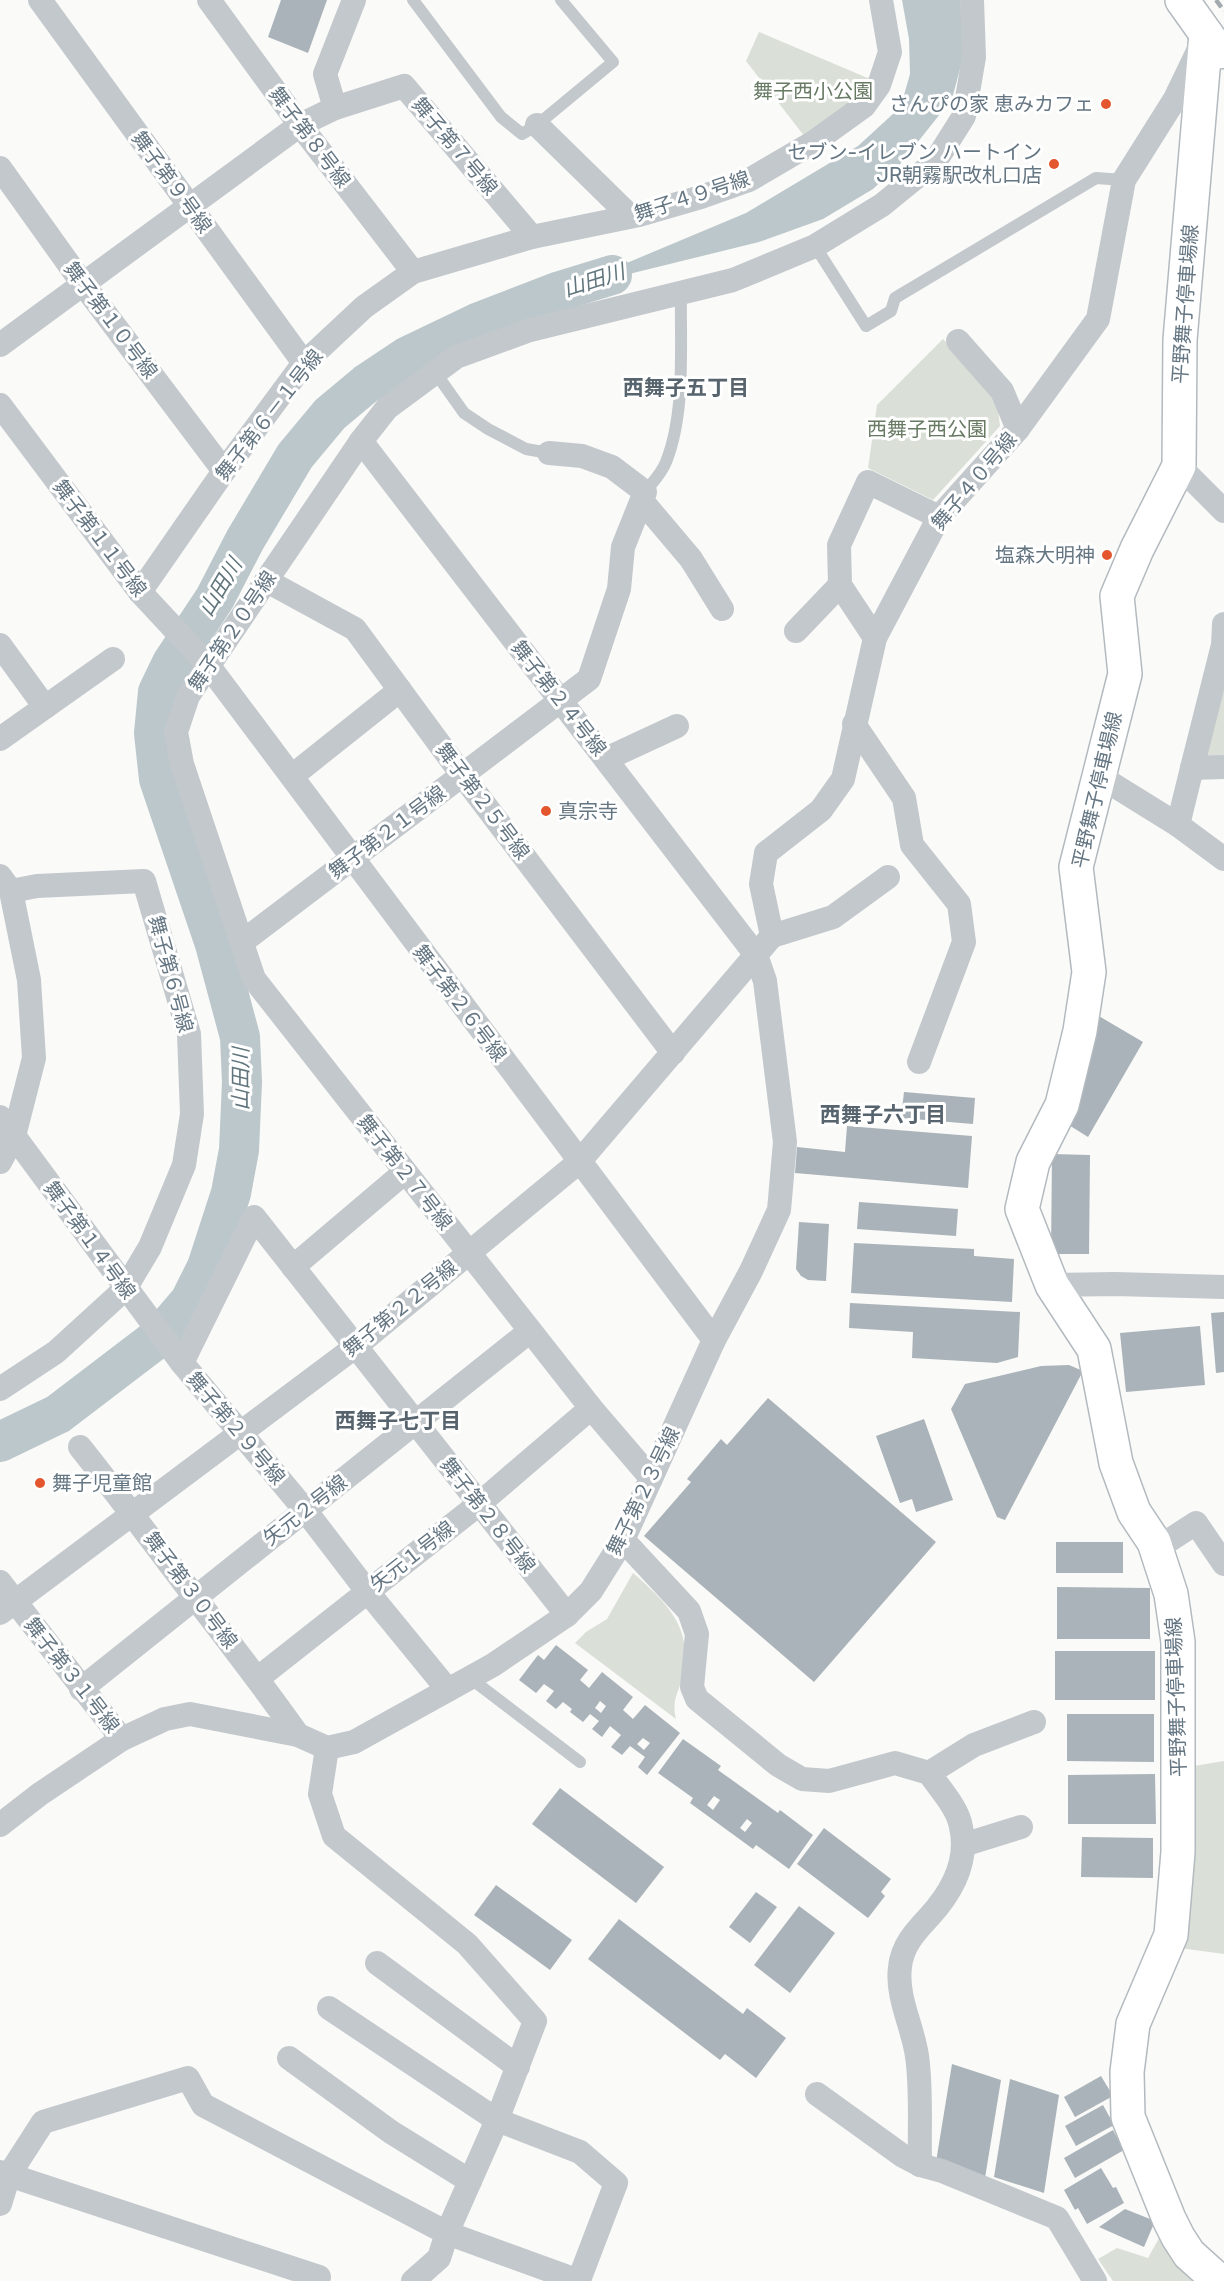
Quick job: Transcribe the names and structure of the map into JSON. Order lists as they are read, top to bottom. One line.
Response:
{"streets":{"main road":["平野舞子停車場線"],"street":["舞子第８号線","舞子第７号線","舞子第９号線","舞子４９号線","舞子第１０号線","舞子第６－１号線","舞子４０号線","舞子第１１号線","舞子第２０号線","舞子第２４号線","舞子第２５号線","舞子第２１号線","舞子第６号線","舞子第２６号線","舞子第２７号線","舞子第１４号線","舞子第２２号線","舞子第２９号線","舞子第２３号線","矢元２号線","舞子第２８号線","矢元１号線","舞子第３０号線","舞子第３１号線"]},"crossings":[["舞子第８号線","舞子第７号線"],["舞子第８号線","舞子第６－１号線"],["舞子第７号線","舞子第９号線"],["舞子第７号線","舞子４９号線"],["舞子第７号線","舞子第１０号線"],["舞子第７号線","舞子第６－１号線"],["舞子第９号線","舞子第６－１号線"],["舞子４９号線","舞子第６－１号線"],["平野舞子停車場線","舞子４０号線"],["舞子第１０号線","舞子第６－１号線"],["舞子第６－１号線","舞子第１１号線"],["舞子第１１号線","舞子第２０号線"],["舞子第１１号線","舞子第２６号線"],["舞子第２０号線","舞子第２４号線"],["舞子第２０号線","舞子第２５号線"],["舞子第２０号線","舞子第２１号線"],["舞子第２０号線","舞子第２６号線"],["舞子第２０号線","舞子第２７号線"],["舞子第２４号線","舞子第２１号線"],["舞子第２４号線","舞子第２２号線"],["舞子第２４号線","舞子第２３号線"],["舞子第２５号線","舞子第２１号線"],["舞子第２５号線","舞子第２２号線"],["舞子第２１号線","舞子第２６号線"],["舞子第２１号線","舞子第２７号線"],["舞子第６号線","舞子第１４号線"],["舞子第２６号線","舞子第２２号線"],["舞子第２６号線","舞子第２３号線"],["舞子第２７号線","舞子第２２号線"],["舞子第２７号線","舞子第２３号線"],["舞子第２７号線","矢元２号線"],["舞子第２７号線","矢元１号線"],["舞子第１４号線","舞子第２９号線"],["舞子第１４号線","舞子第２８号線"],["舞子第２２号線","舞子第２９号線"],["舞子第２２号線","舞子第２３号線"],["舞子第２２号線","舞子第２８号線"],["舞子第２２号線","舞子第３０号線"],["舞子第２２号線","舞子第３１号線"],["舞子第２９号線","舞子第２３号線"],["舞子第２９号線","矢元２号線"],["舞子第２９号線","舞子第２８号線"],["舞子第２９号線","矢元１号線"],["舞子第２３号線","舞子第２８号線"],["矢元２号線","舞子第２８号線"],["矢元２号線","舞子第３０号線"],["矢元２号線","舞子第３１号線"],["舞子第２８号線","矢元１号線"],["矢元１号線","舞子第３０号線"]],"districts":["西舞子五丁目","西舞子六丁目","西舞子七丁目"],"water":["山田川"],"parks":["舞子西小公園","西舞子西公園"],"places":["さんぴの家 恵みカフェ","セブン-イレブン ハートイン JR朝霧駅改札口店","塩森大明神","真宗寺","舞子児童館"]}
